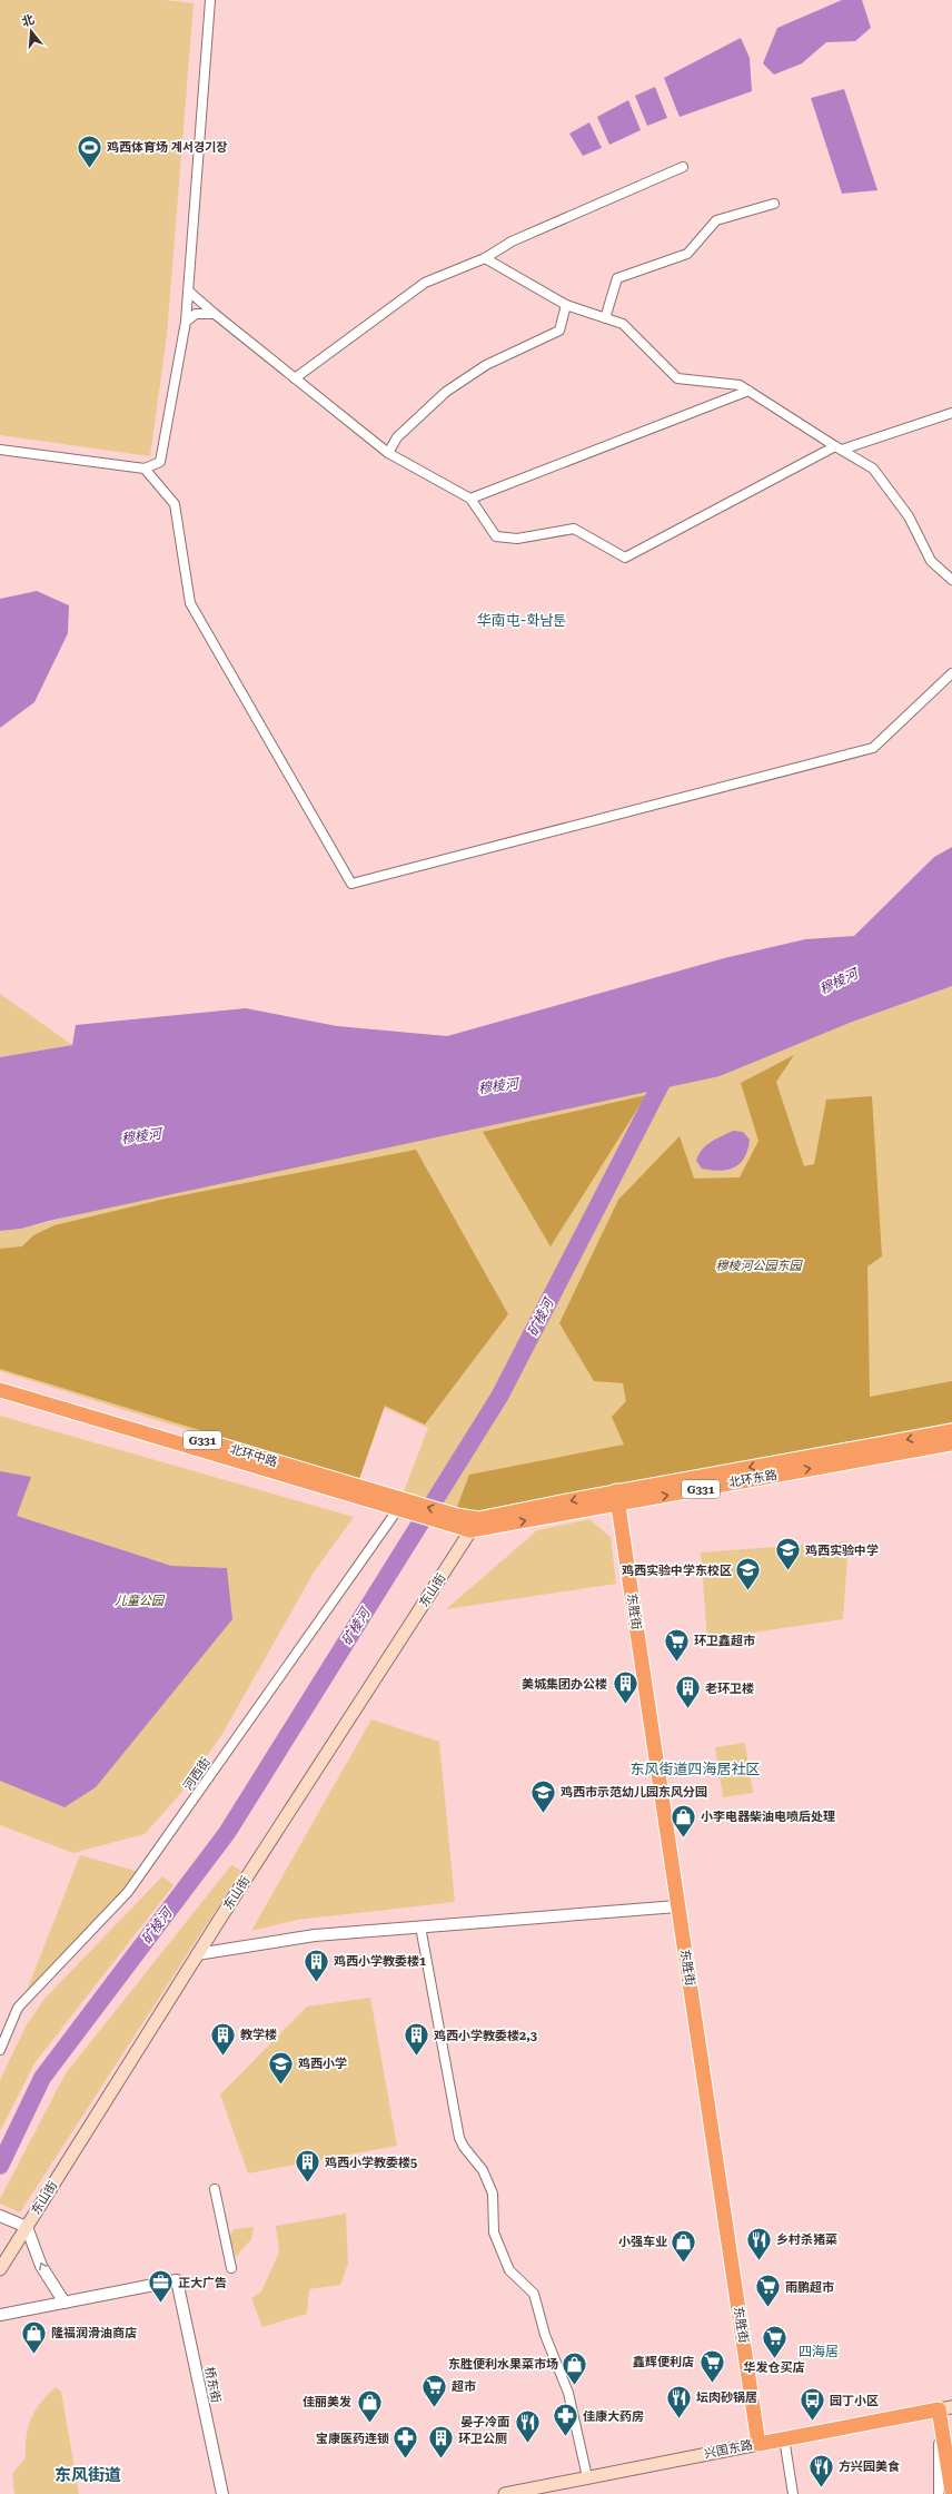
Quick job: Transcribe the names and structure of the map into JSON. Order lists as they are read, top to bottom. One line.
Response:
{"streets":{"highway":["G331","北环中路","北环东路","东胜街","兴国东路"],"main road":["东山街"],"street":["河西街","桥东街"]},"crossings":[["北环中路","北环东路"],["北环中路","河西街"],["北环东路","东山街"],["北环东路","东胜街"],["东胜街","兴国东路"]],"districts":["华南屯-화남툰","东风街道四海居社区","四海居","东风街道"],"water":["穆棱河","矿棱河"],"parks":["穆棱河公园东园","儿童公园"],"places":{"sports":["鸡西体育场 계서경기장"],"school or university":["鸡西实验中学","鸡西实验中学东校区","鸡西市示范幼儿园东风分园","鸡西小学"],"supermarket":["环卫鑫超市","雨鹏超市","华发仓买店","鑫辉便利店","超市"],"building":["美城集团办公楼","老环卫楼","鸡西小学教委楼1","教学楼","鸡西小学教委楼2,3","鸡西小学教委楼5","环卫公厕"],"shop":["小李电器柴油电喷后处理","小强车业","隆福润滑油商店","东胜便利水果菜市场","佳丽美发"],"restaurant":["乡村杀猪菜","坛肉砂锅居","晏子冷面","方兴园美食"],"office":["正大广告"],"bus stop":["园丁小区"],"pharmacy":["佳康大药房","宝康医药连锁"]},"north":"top"}
